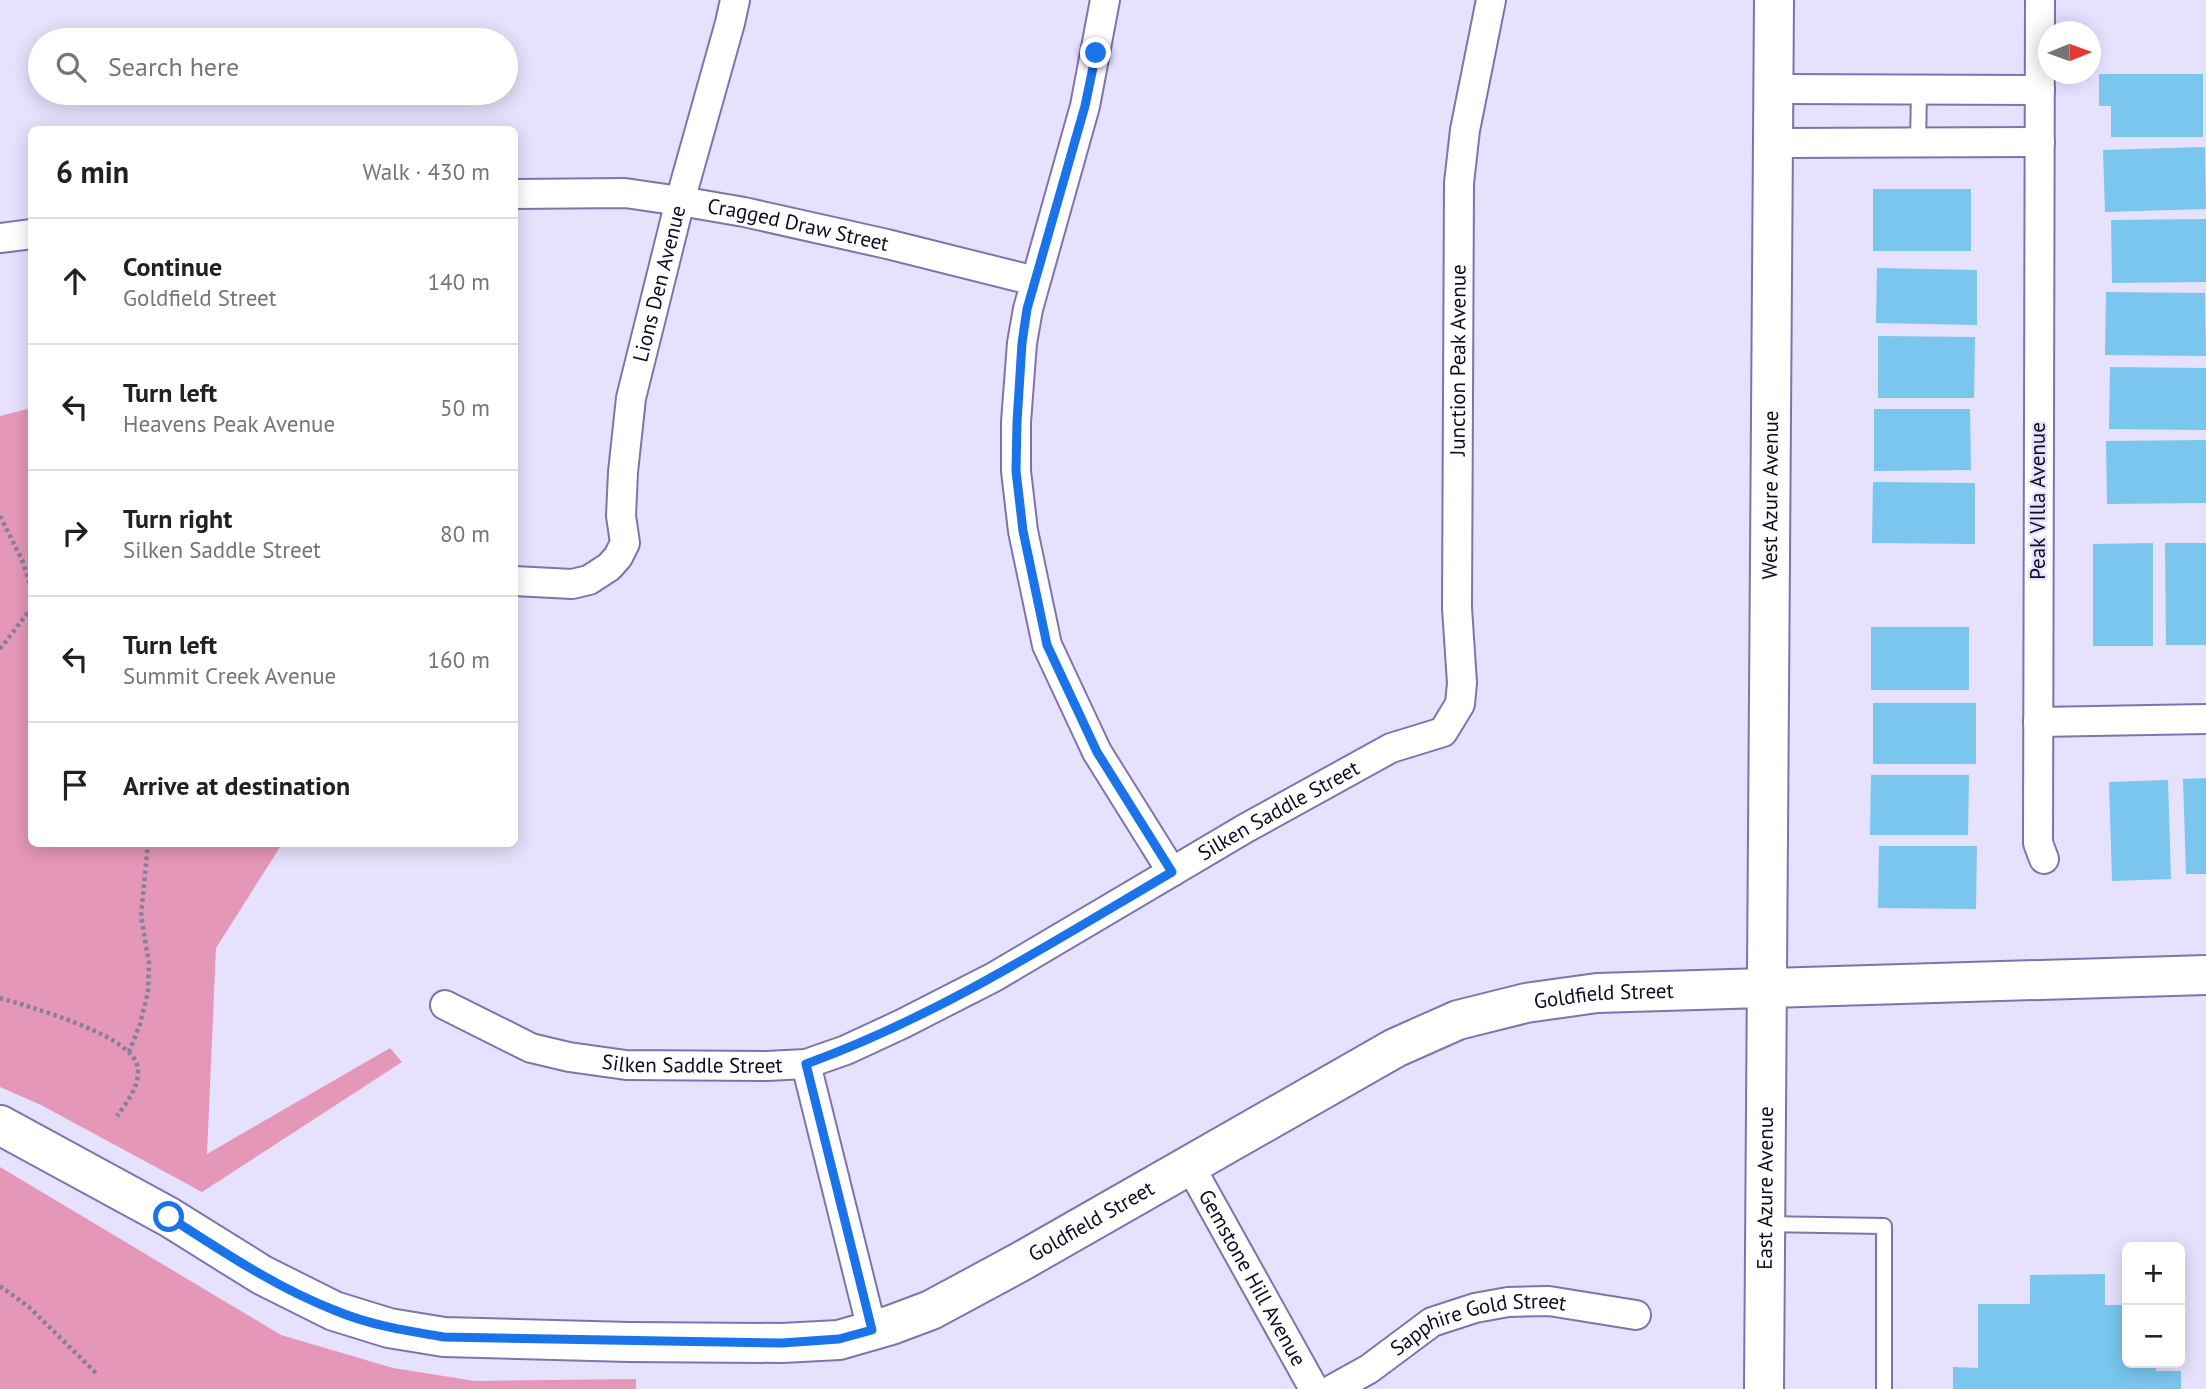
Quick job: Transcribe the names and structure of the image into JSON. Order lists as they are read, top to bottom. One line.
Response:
{"streets":{"street":["Cragged Draw Street","Lions Den Avenue","Junction Peak Avenue","West Azure Avenue","Peak VIlla Avenue","Silken Saddle Street","Goldfield Street","East Azure Avenue","Gemstone Hill Avenue","Sapphire Gold Street"]},"crossings":[["Cragged Draw Street","Lions Den Avenue"],["Junction Peak Avenue","Silken Saddle Street"],["West Azure Avenue","Goldfield Street"],["West Azure Avenue","East Azure Avenue"],["Goldfield Street","East Azure Avenue"],["Goldfield Street","Gemstone Hill Avenue"]],"north":"right","page":{"search":"Search here","heading":["6 min","Walk · 430 m"],"list":[["Continue","Goldfield Street","140 m"],["Turn left","Heavens Peak Avenue","50 m"],["Turn right","Silken Saddle Street","80 m"],["Turn left","Summit Creek Avenue","160 m"],"Arrive at destination"],"map_buttons":["+","−"]}}
